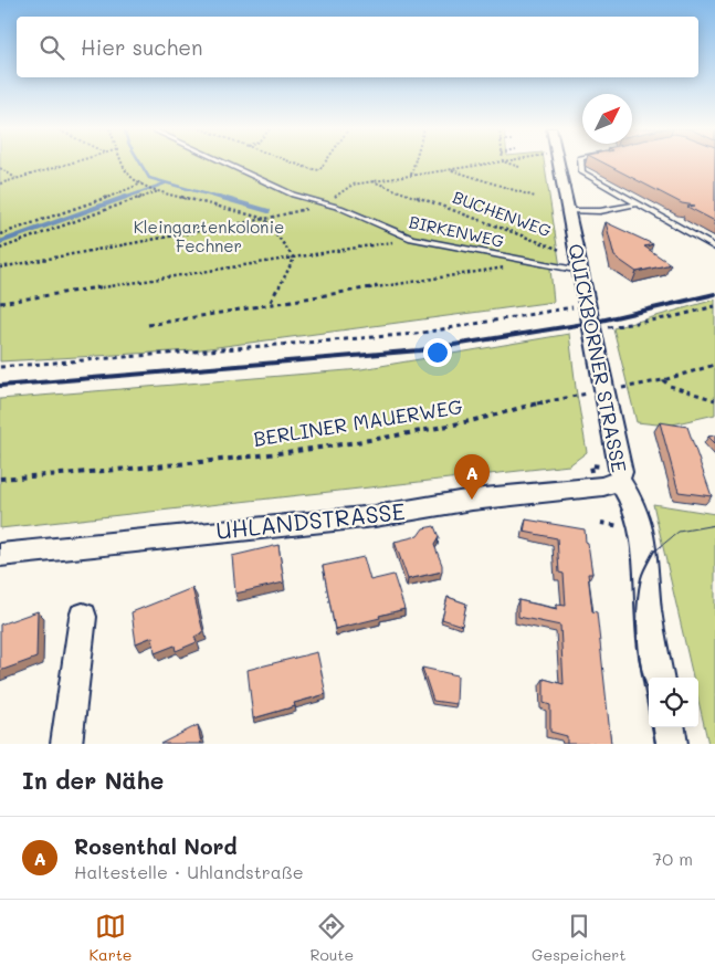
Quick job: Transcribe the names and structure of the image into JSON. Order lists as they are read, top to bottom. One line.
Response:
{"streets":{"street":["QUICKBORNER STRASSE","UHLANDSTRASSE"],"lane":["BIRKENWEG"],"path":["BUCHENWEG","BERLINER MAUERWEG"]},"crossings":[["BIRKENWEG","QUICKBORNER STRASSE"],["QUICKBORNER STRASSE","BERLINER MAUERWEG"],["QUICKBORNER STRASSE","UHLANDSTRASSE"]],"parks":["Kleingartenkolonie Fechner"],"north":"top right","page":{"search":"Hier suchen","pins":"A","heading":"In der Nähe","list":[{"mark":"A","name":"Rosenthal Nord","note":"Haltestelle · Uhlandstraße","value":"70 m"}],"nav":["Karte","Route","Gespeichert"]}}
